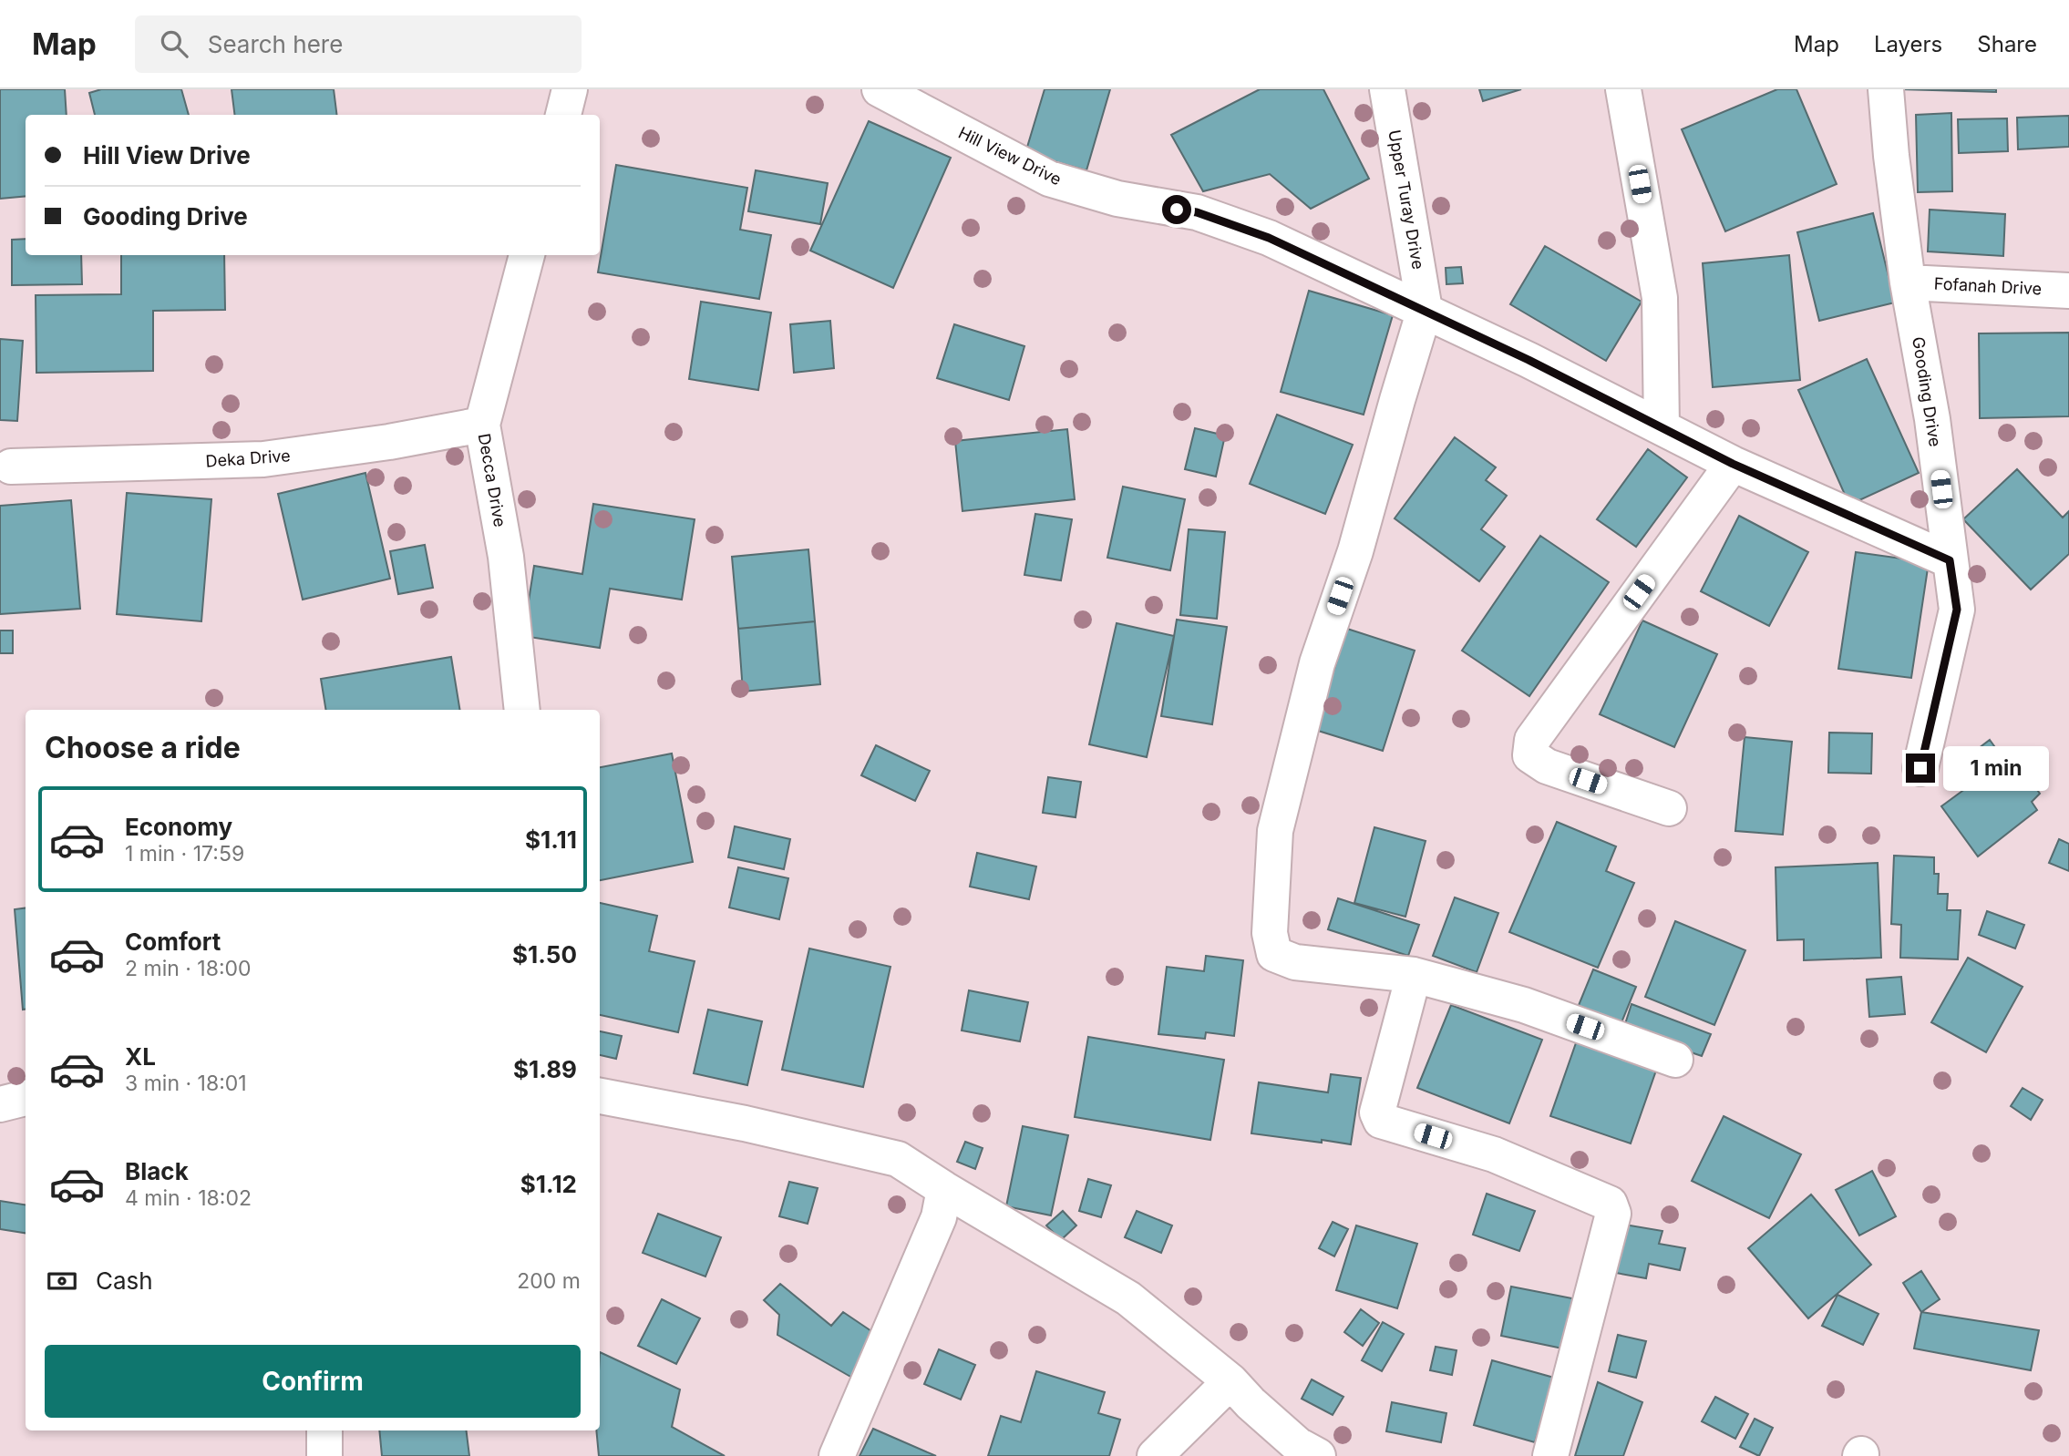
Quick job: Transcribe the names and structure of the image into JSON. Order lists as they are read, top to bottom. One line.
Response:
{"streets":{"street":["Hill View Drive","Upper Turay Drive","Fofanah Drive","Gooding Drive","Deka Drive","Decca Drive"]},"crossings":[["Hill View Drive","Upper Turay Drive"],["Hill View Drive","Gooding Drive"],["Fofanah Drive","Gooding Drive"],["Deka Drive","Decca Drive"]],"page":{"header":"Map","search":"Search here","nav":["Map","Layers","Share"],"banner":["Hill View Drive","Gooding Drive"],"heading":"Choose a ride","bubble":"1 min","list":[{"name":"Economy","note":"1 min · 17:59","value":"$1.11"},{"name":"Comfort","note":"2 min · 18:00","value":"$1.50"},{"name":"XL","note":"3 min · 18:01","value":"$1.89"},{"name":"Black","note":"4 min · 18:02","value":"$1.12"}],"pay":["Cash","200 m"],"buttons":"Confirm"}}
